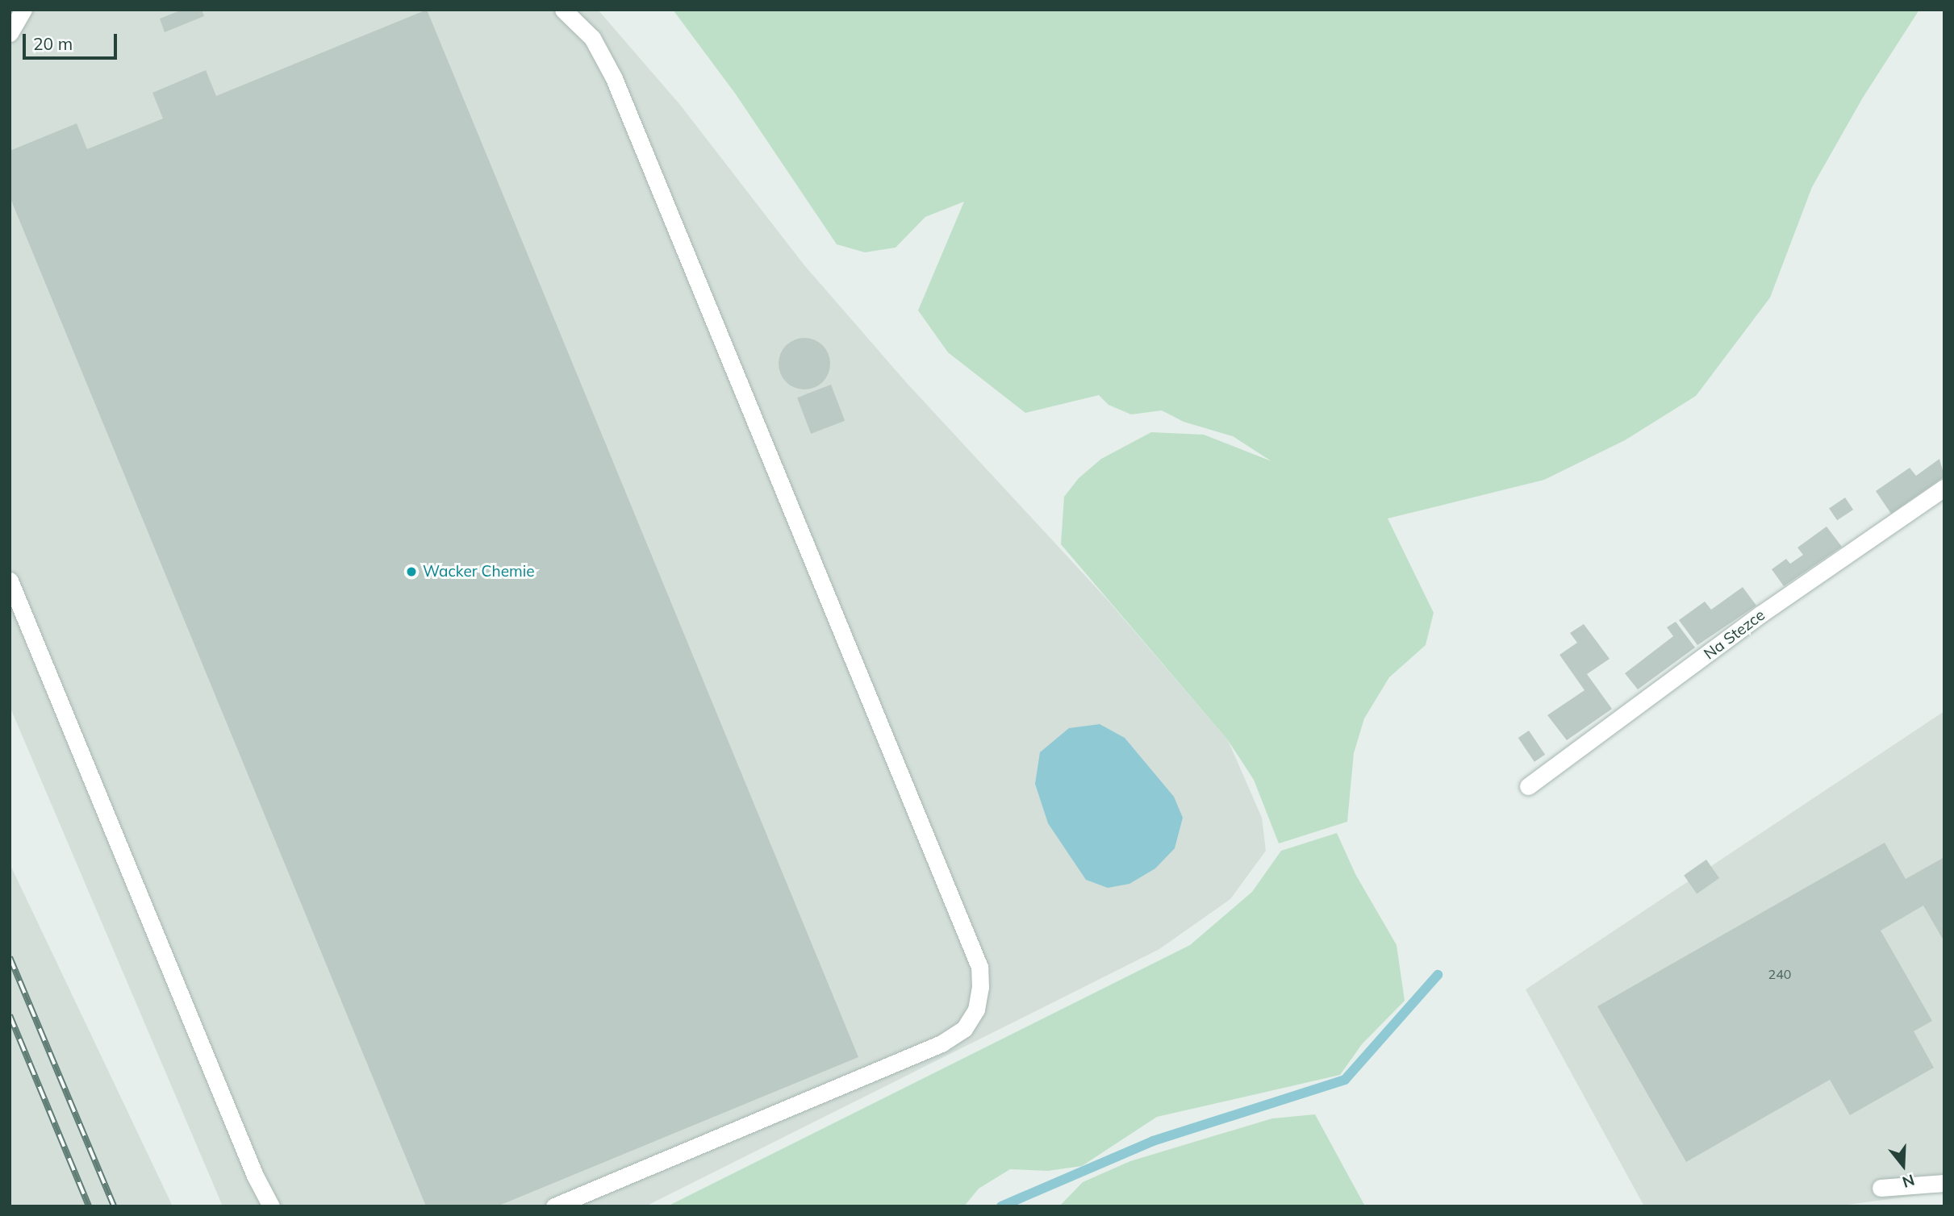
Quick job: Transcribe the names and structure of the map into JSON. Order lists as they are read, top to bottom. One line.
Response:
{"streets":{"street":["Na Stezce"]},"places":["Wacker Chemie"],"house_numbers":["240"],"scale_bar":"20 m","north":"bottom"}
